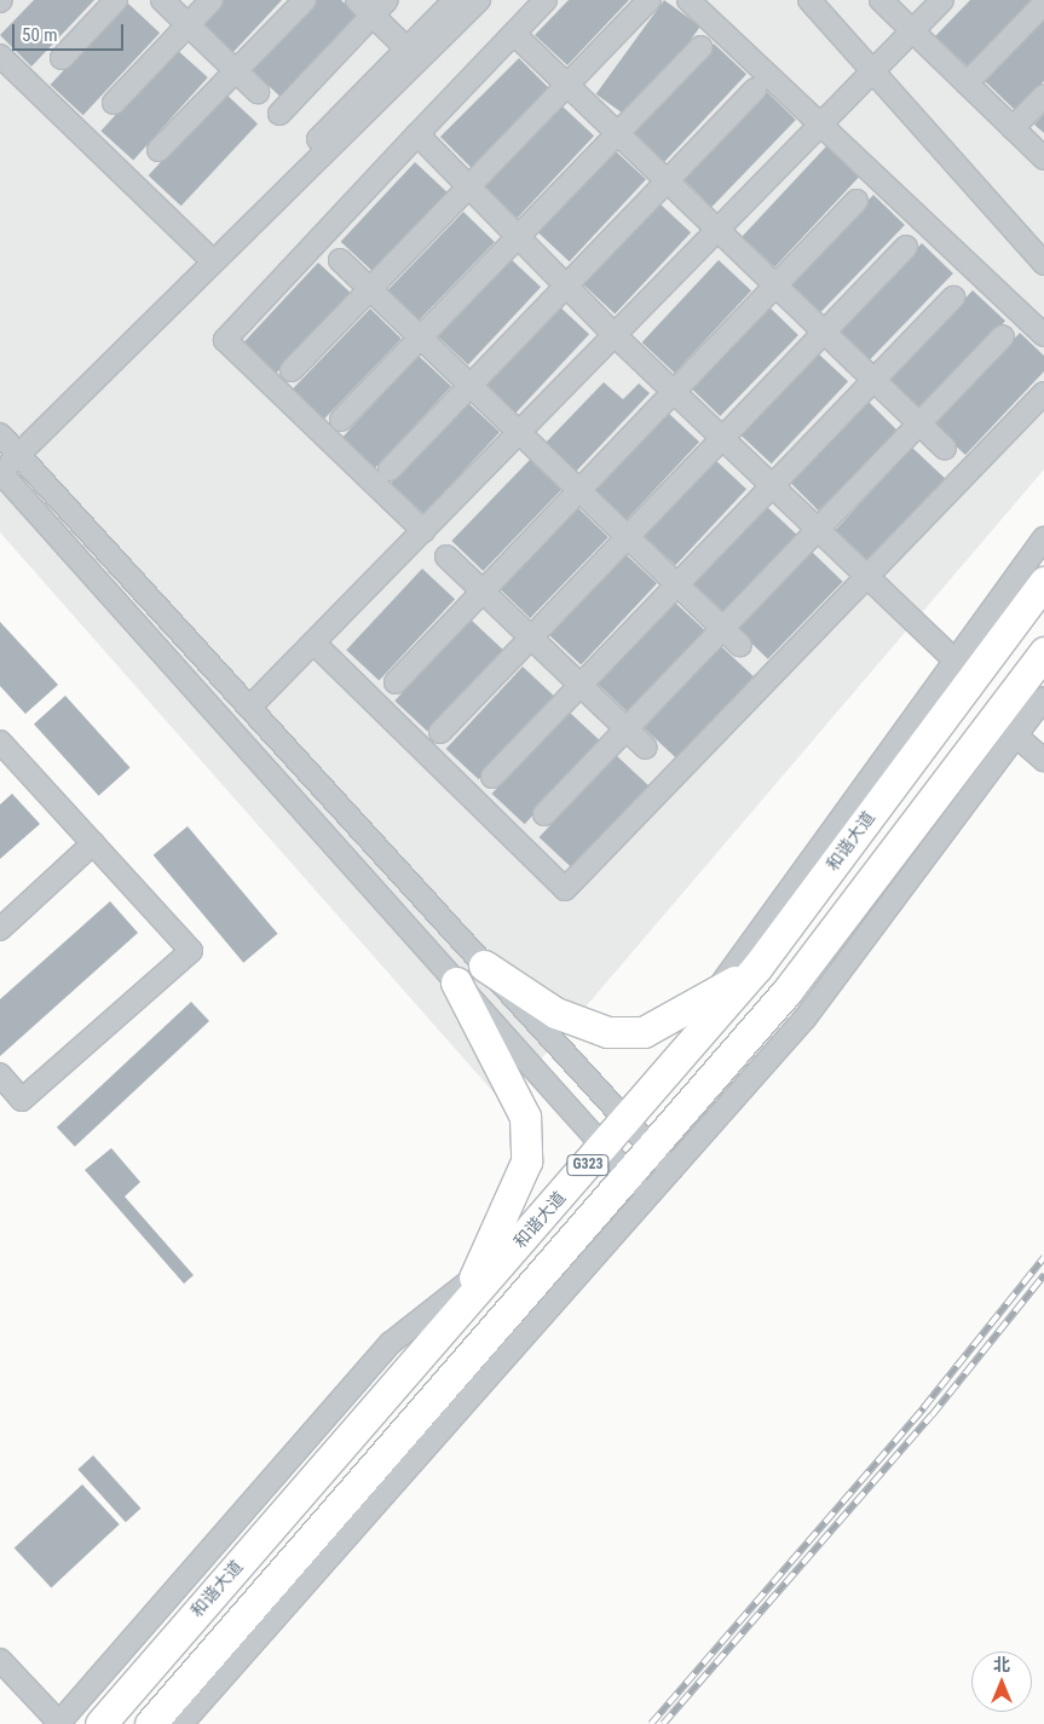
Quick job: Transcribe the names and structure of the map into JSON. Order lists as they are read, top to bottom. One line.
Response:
{"streets":{"highway":["和谐大道","G323"]},"scale_bar":"50 m","north":"top"}
